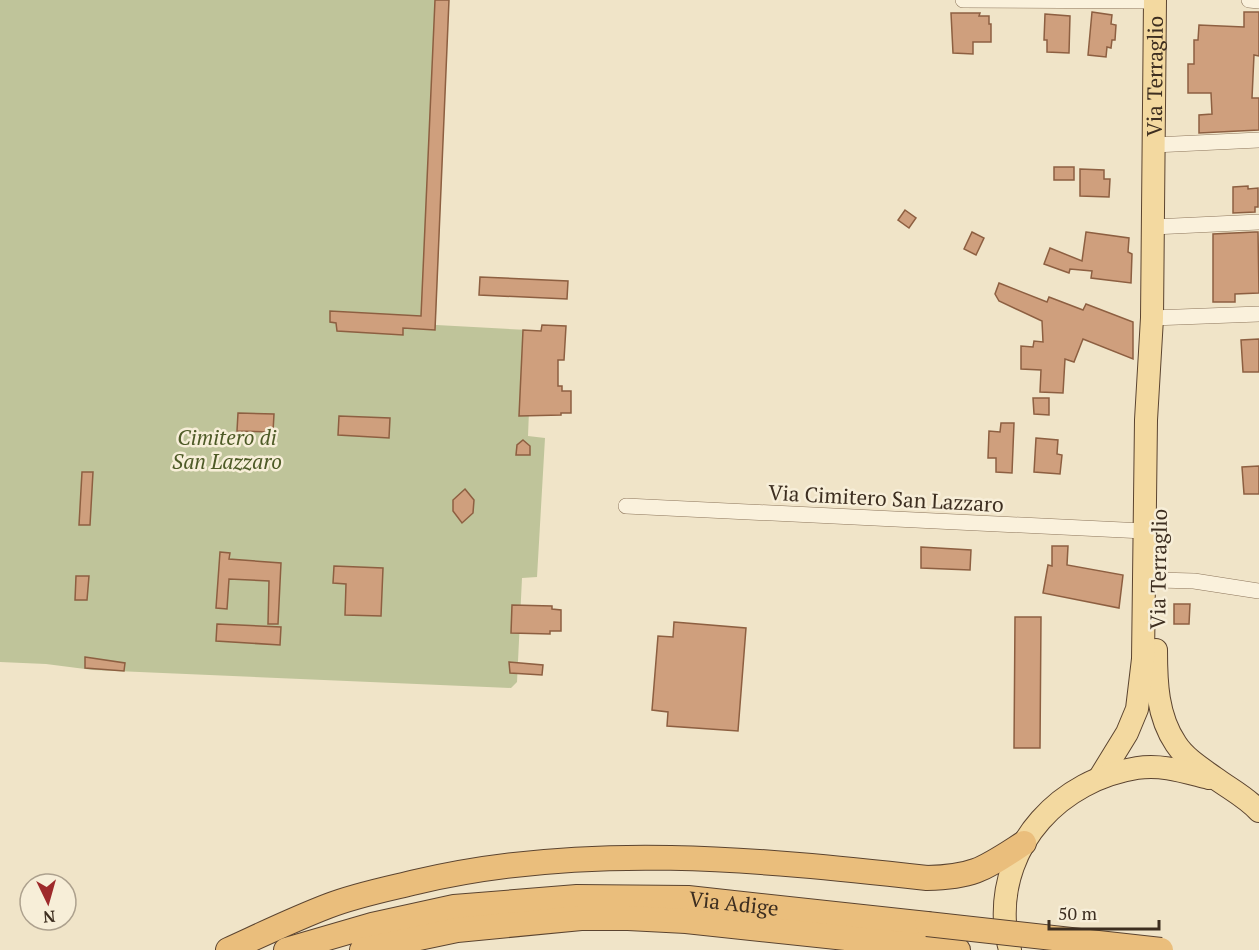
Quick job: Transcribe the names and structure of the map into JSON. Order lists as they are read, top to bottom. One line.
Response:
{"streets":{"highway":["Via Adige"],"main road":["Via Terraglio"],"street":["Via Cimitero San Lazzaro"]},"crossings":[["Via Terraglio","Via Cimitero San Lazzaro"]],"parks":["Cimitero di San Lazzaro"],"scale_bar":"50 m","north":"bottom"}
